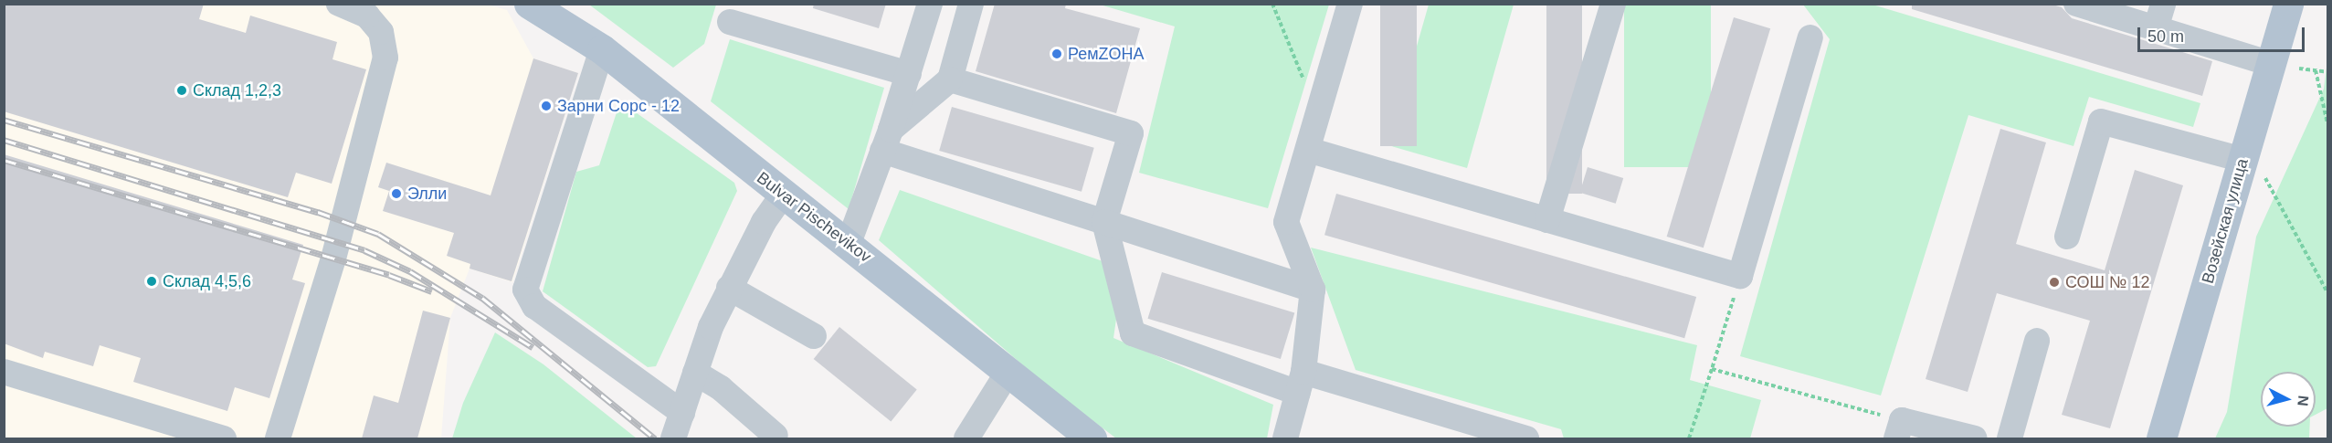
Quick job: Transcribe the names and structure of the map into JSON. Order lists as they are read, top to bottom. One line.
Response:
{"streets":{"main road":["Bulvar Pischevikov","Возейская улица"]},"places":["РемZОНА","Склад 1,2,3","Зарни Сорс - 12","Элли","Склад 4,5,6","СОШ № 12"],"scale_bar":"50 m","north":"right"}
